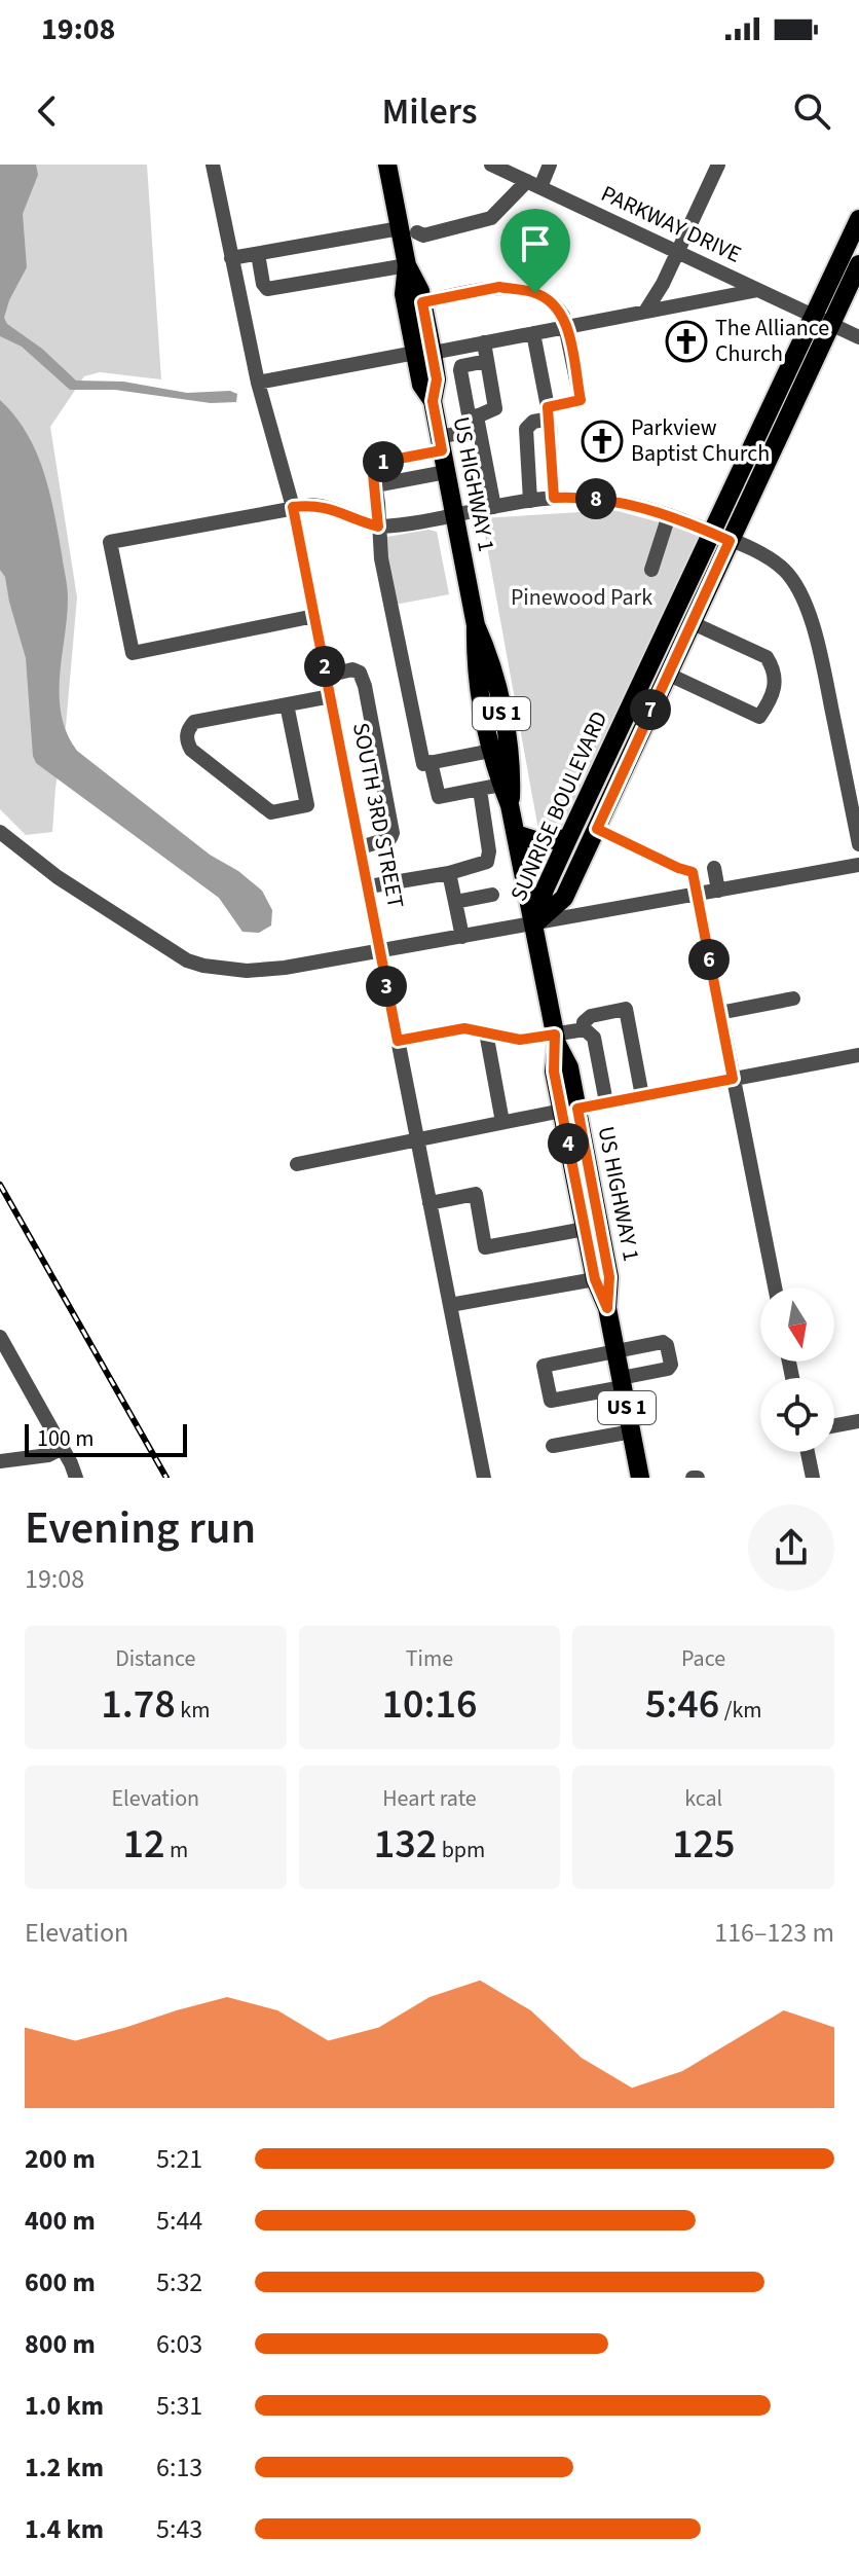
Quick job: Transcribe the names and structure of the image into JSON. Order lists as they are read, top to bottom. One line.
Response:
{"streets":{"main road":["US HIGHWAY 1","US 1","SUNRISE BOULEVARD"],"street":["PARKWAY DRIVE","SOUTH 3RD STREET"]},"crossings":[["PARKWAY DRIVE","SUNRISE BOULEVARD"],["US HIGHWAY 1","SUNRISE BOULEVARD"]],"parks":["Pinewood Park"],"places":{"church":["The Alliance Church","Parkview Baptist Church"]},"scale_bar":"100 m","north":"bottom","page":{"status":"19:08","header":"Milers","pins":["1","8","2","7","6","3","4"],"scale":"100 m","heading":["Evening run","19:08"],"stats":[["Distance","1.78 km"],["Time","10:16"],["Pace","5:46 /km"],["Elevation","12 m"],["Heart rate","132 bpm"],["kcal","125"]],"chart":["Elevation","116–123 m"],"list":[{"name":"200 m","note":"5:21"},{"name":"400 m","note":"5:44"},{"name":"600 m","note":"5:32"},{"name":"800 m","note":"6:03"},{"name":"1.0 km","note":"5:31"},{"name":"1.2 km","note":"6:13"},{"name":"1.4 km","note":"5:43"}]}}
